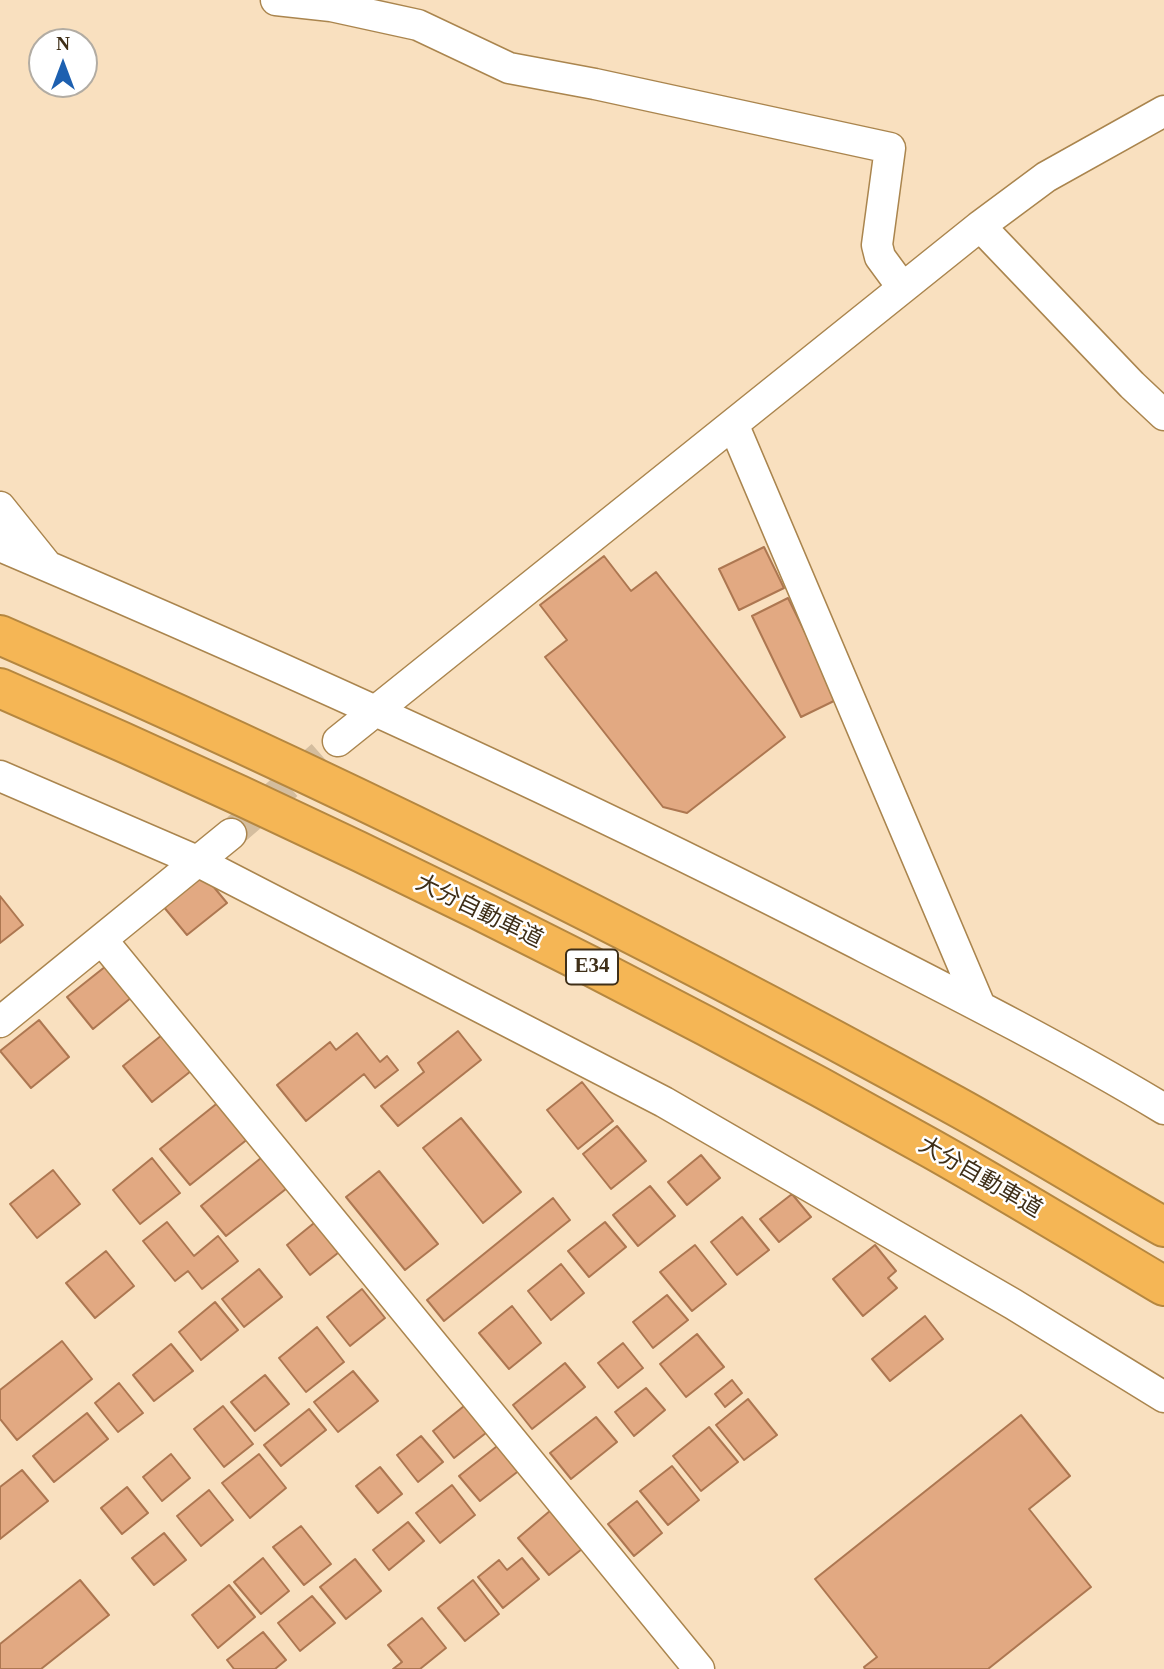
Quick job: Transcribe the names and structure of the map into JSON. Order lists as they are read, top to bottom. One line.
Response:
{"streets":{"highway":["大分自動車道","E34"]},"north":"top"}
